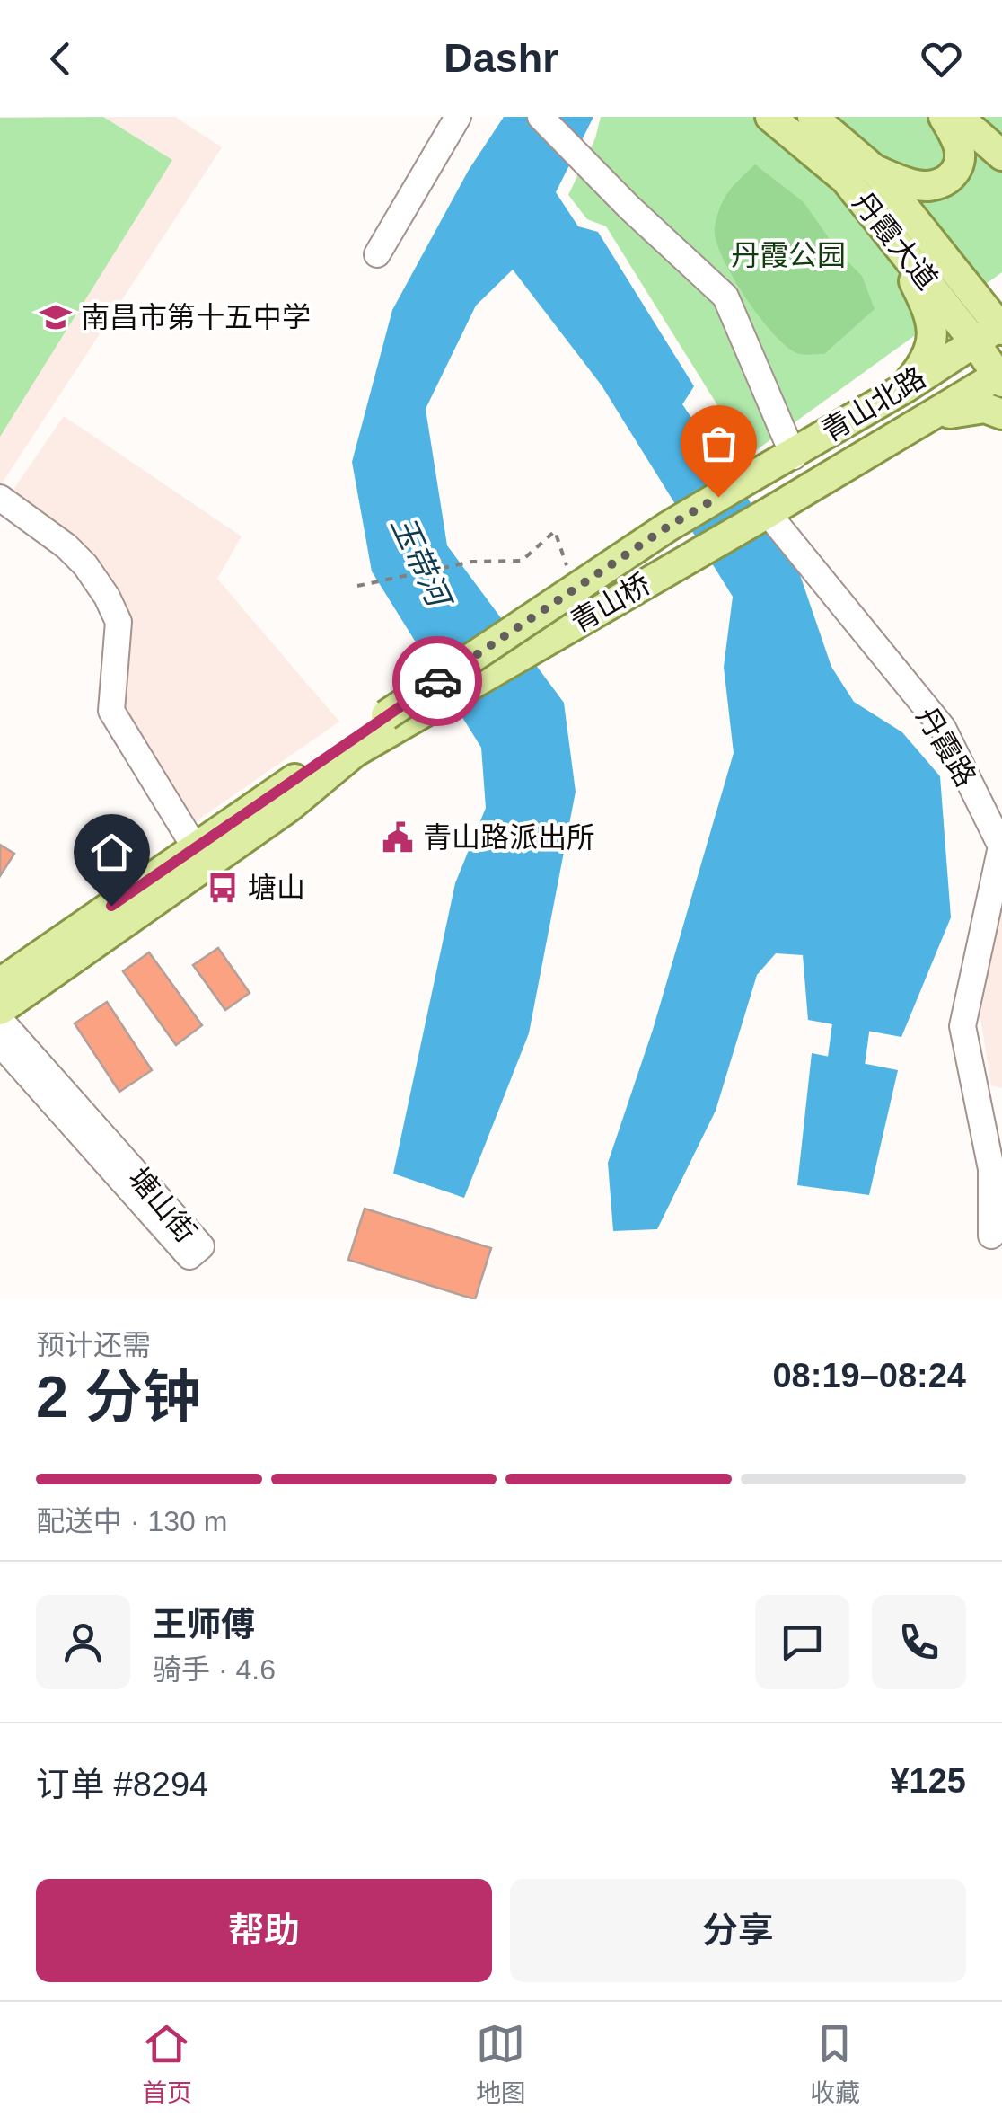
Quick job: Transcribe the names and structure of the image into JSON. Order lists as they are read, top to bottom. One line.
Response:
{"streets":{"main road":["丹霞大道","青山北路","青山桥"],"street":["丹霞路","塘山街"]},"crossings":[["丹霞大道","青山北路"],["青山北路","青山桥"],["青山北路","丹霞路"],["青山桥","丹霞路"]],"water":["玉带河"],"parks":["丹霞公园"],"places":{"school or university":["南昌市第十五中学"],"public building":["青山路派出所"],"bus stop":["塘山"]},"page":{"header":"Dashr","heading":["2 分钟","预计还需","08:19–08:24"],"panel":["王师傅","骑手 · 4.6","订单 #8294","¥125"],"bar":"配送中 · 130 m","buttons":["帮助","分享"],"tabs":["首页","地图","收藏"]}}
